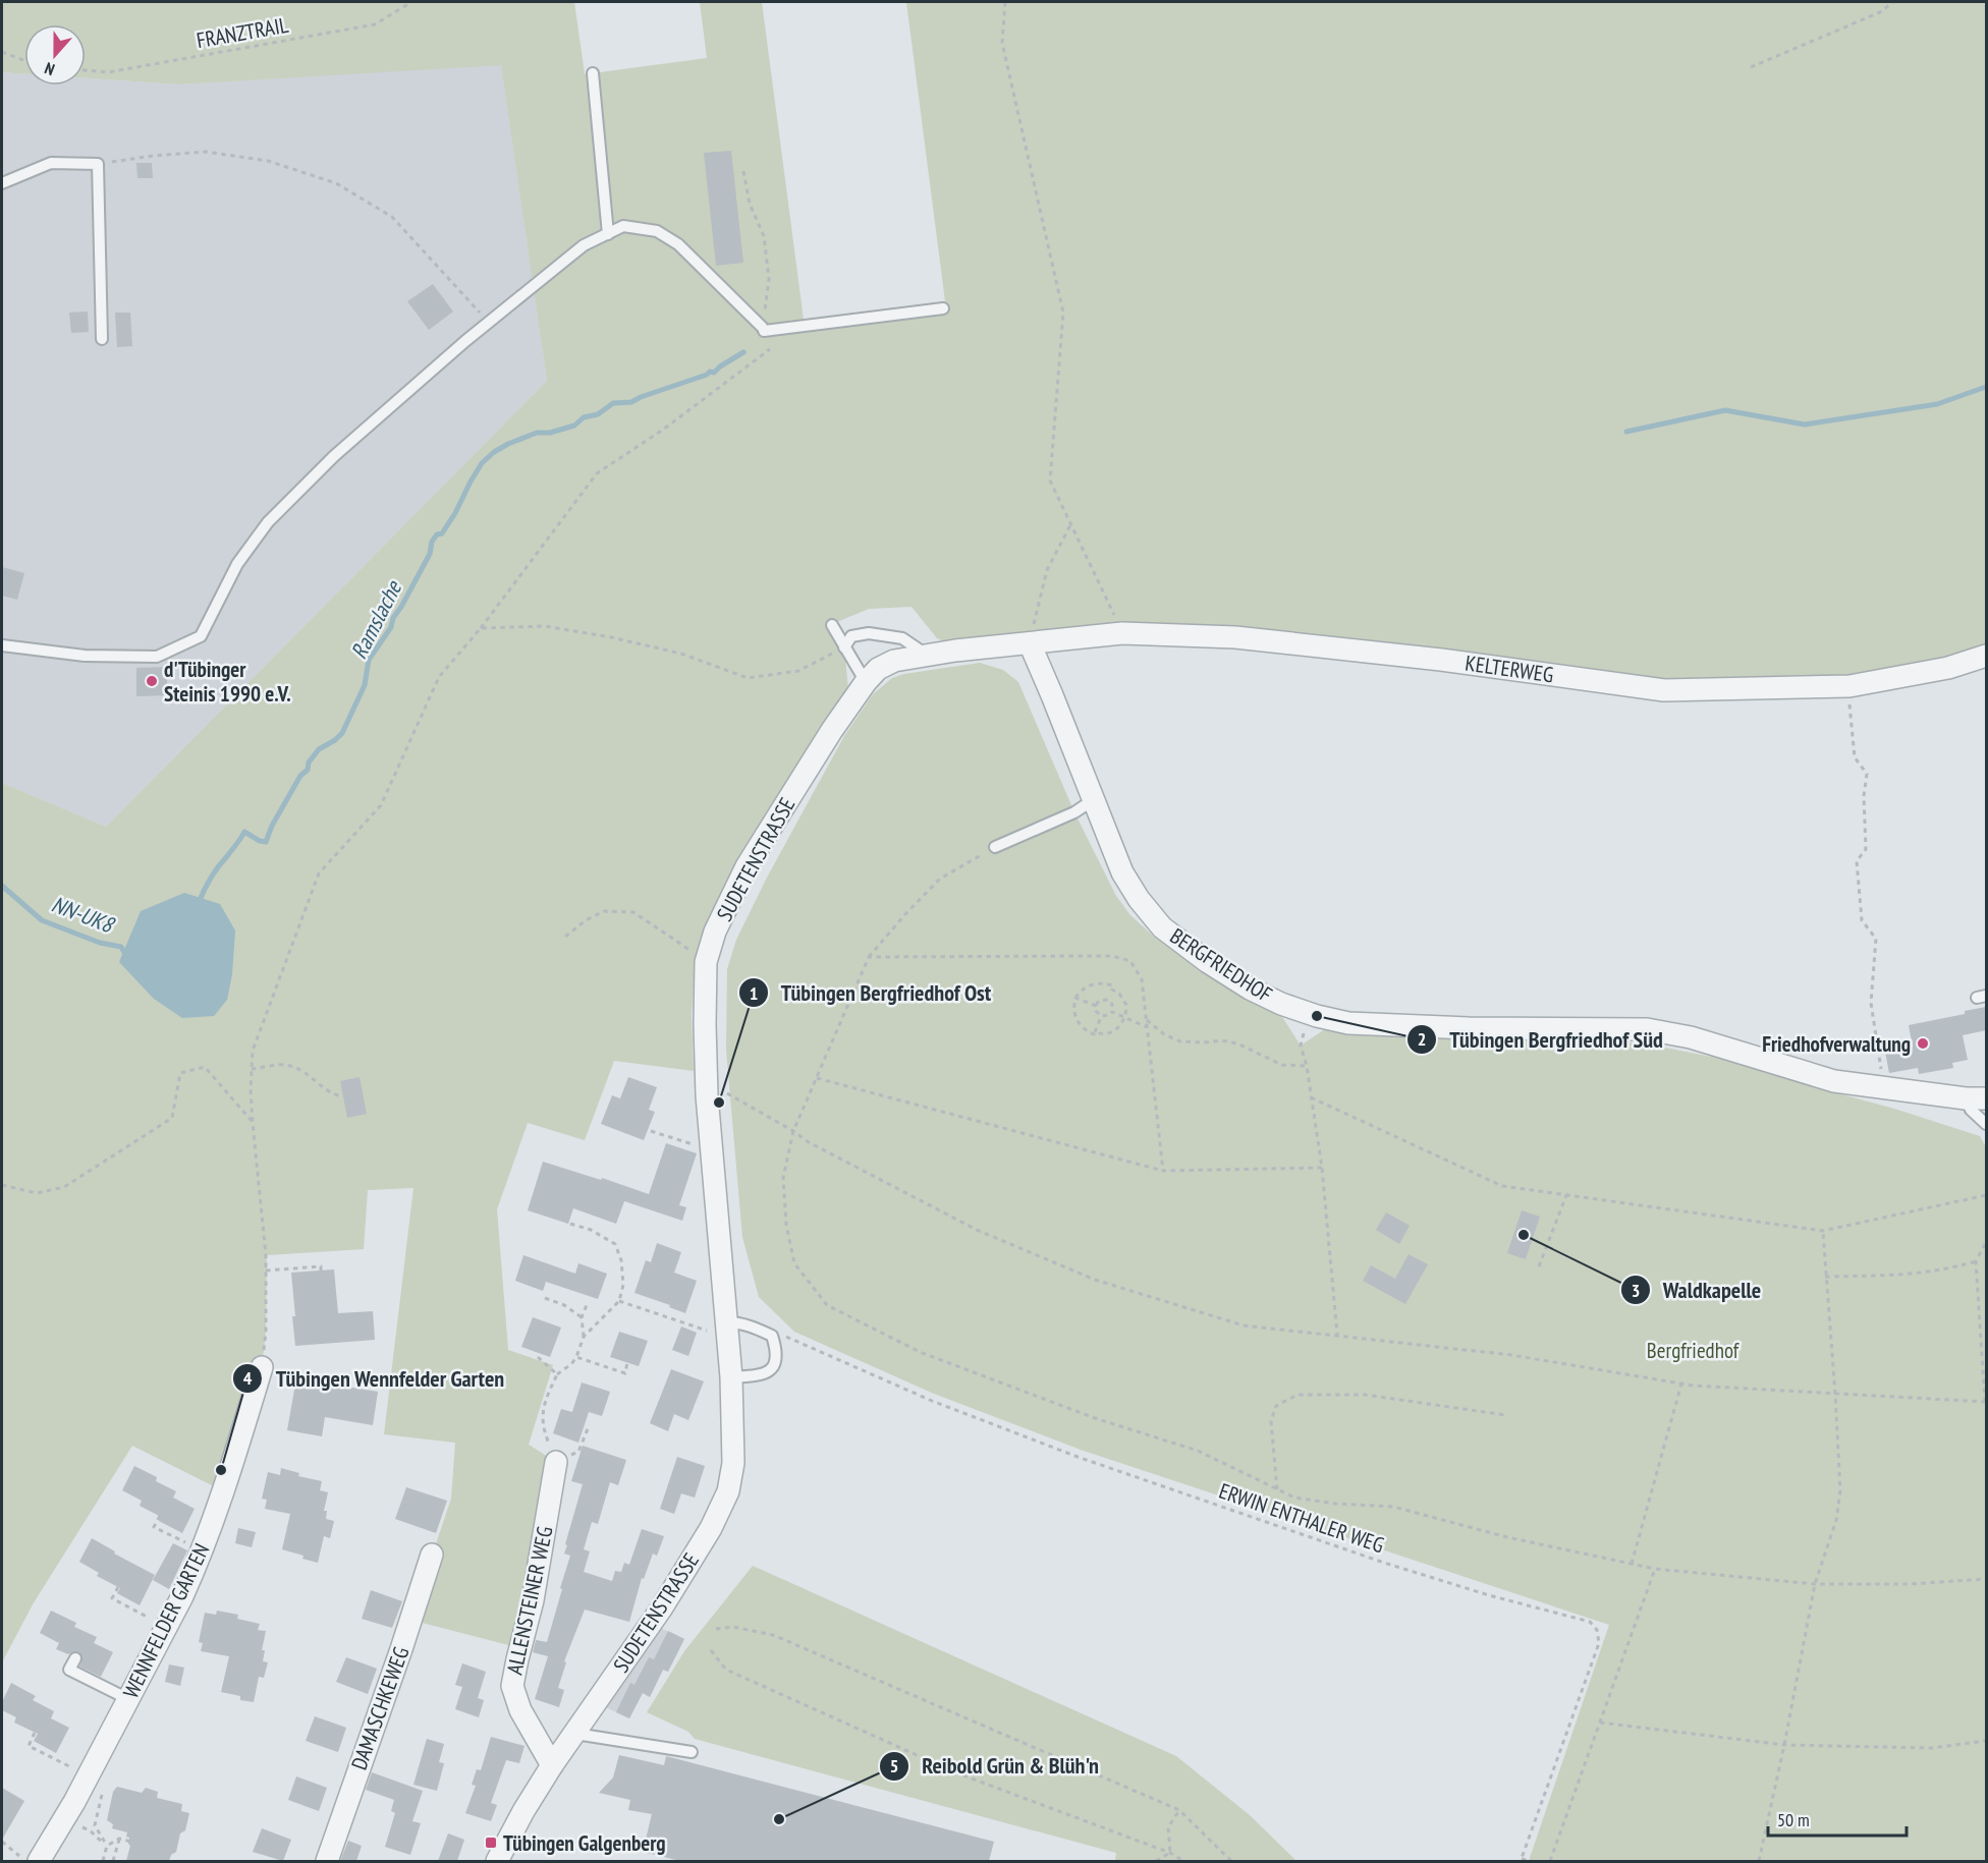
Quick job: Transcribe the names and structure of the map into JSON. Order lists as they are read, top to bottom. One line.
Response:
{"streets":{"street":["KELTERWEG","SUDETENSTRASSE","BERGFRIEDHOF","ALLENSTEINER WEG","WENNFELDER GARTEN","DAMASCHKEWEG"],"path":["FRANZTRAIL","ERWIN ENTHALER WEG"]},"crossings":[["KELTERWEG","SUDETENSTRASSE"],["KELTERWEG","BERGFRIEDHOF"],["SUDETENSTRASSE","BERGFRIEDHOF"],["SUDETENSTRASSE","ERWIN ENTHALER WEG"],["SUDETENSTRASSE","ALLENSTEINER WEG"]],"water":["Ramslache","NN-UK8"],"parks":["Bergfriedhof"],"places":{"other":["d'Tübinger Steinis 1990 e.V.","Tübingen Bergfriedhof Süd","Friedhofverwaltung","Tübingen Bergfriedhof Ost","Waldkapelle","Tübingen Wennfelder Garten","Reibold Grün & Blüh'n"],"transit":["Tübingen Galgenberg"]},"scale_bar":"50 m","north":"bottom"}
